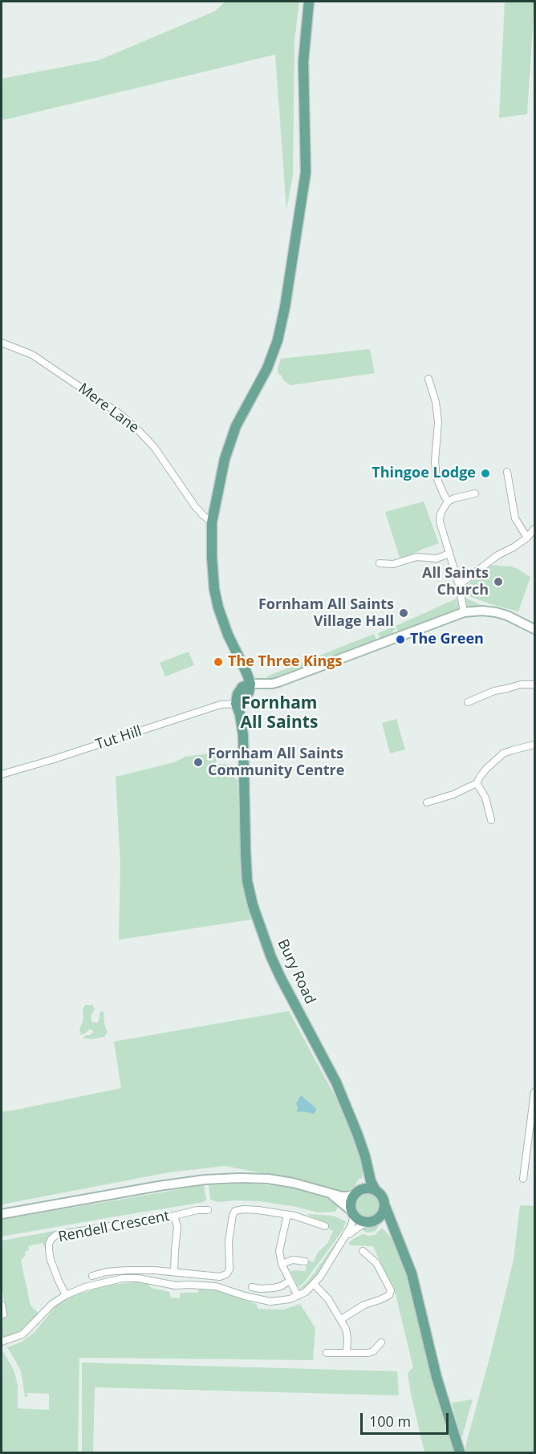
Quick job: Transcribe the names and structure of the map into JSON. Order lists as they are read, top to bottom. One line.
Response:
{"streets":{"main road":["Bury Road"],"street":["Mere Lane","Tut Hill","Rendell Crescent"]},"crossings":[["Tut Hill","Bury Road"]],"districts":["Fornham All Saints"],"places":["Thingoe Lodge","All Saints Church","Fornham All Saints Village Hall","The Green","The Three Kings","Fornham All Saints Community Centre"],"scale_bar":"100 m"}
